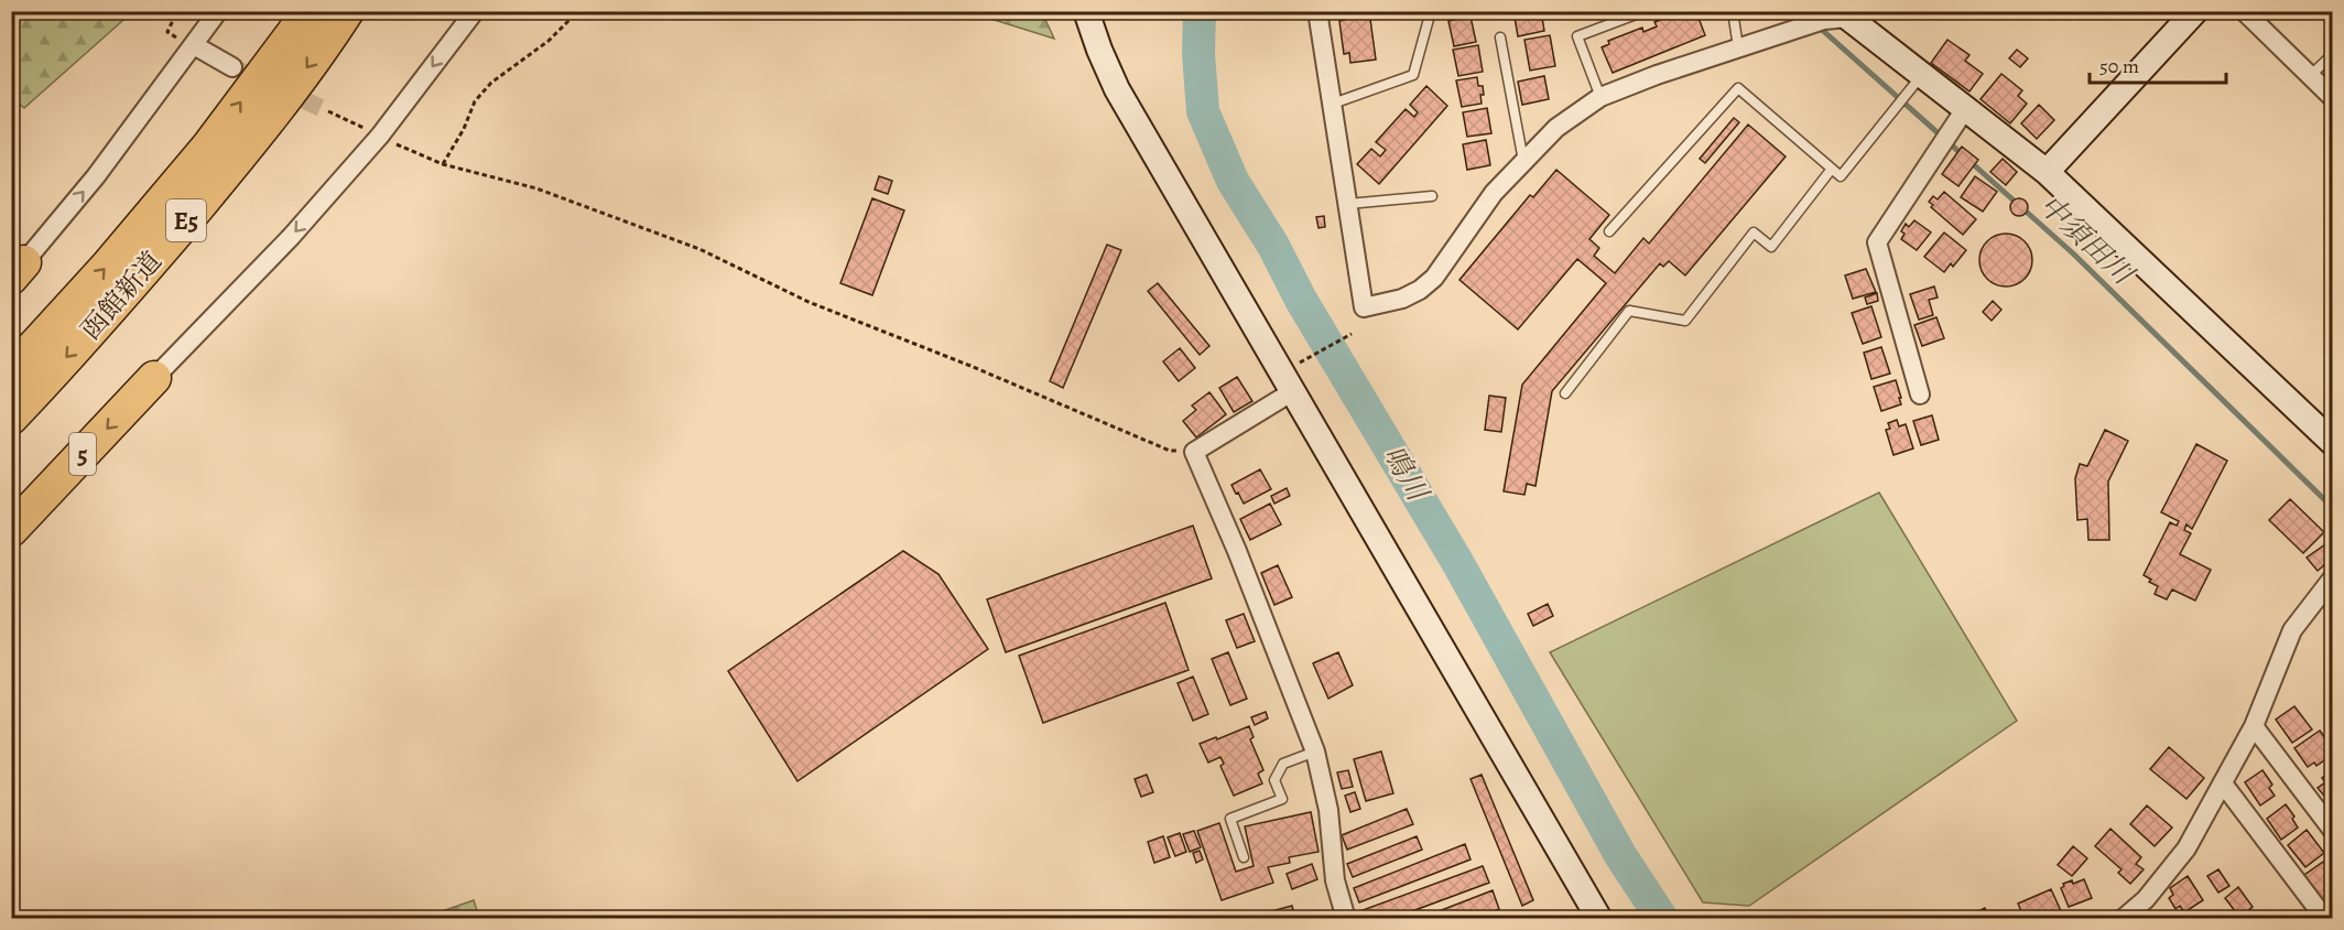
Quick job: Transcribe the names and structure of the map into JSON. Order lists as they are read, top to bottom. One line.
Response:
{"streets":{"highway":["E5","函館新道","5"]},"water":["中須田川","鳴川"],"scale_bar":"50 m"}
